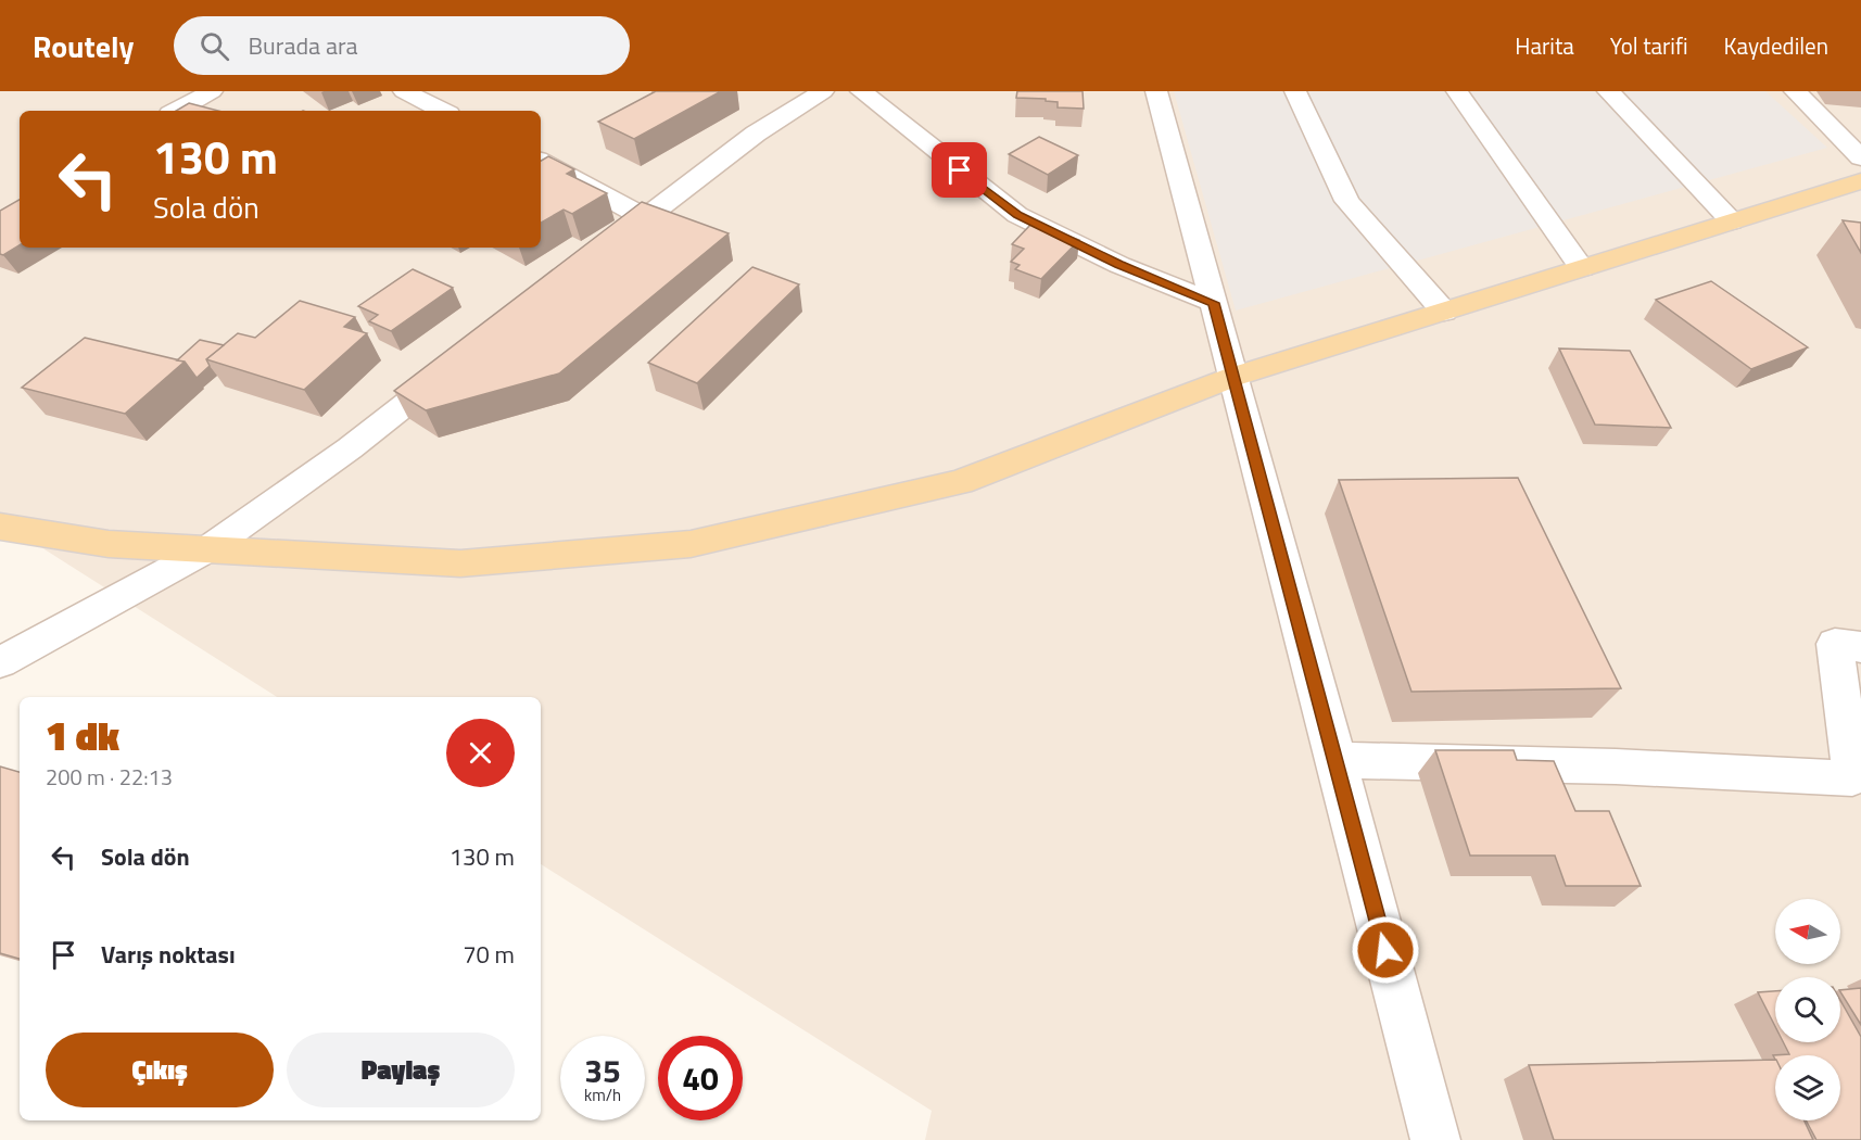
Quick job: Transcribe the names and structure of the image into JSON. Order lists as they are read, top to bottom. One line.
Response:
{"north":"left","page":{"header":"Routely","search":"Burada ara","nav":["Harita","Yol tarifi","Kaydedilen"],"turn":["130 m","Sola dön"],"heading":["1 dk","200 m · 22:13"],"list":[{"name":"Sola dön","value":"130 m"},{"name":"Varış noktası","value":"70 m"}],"buttons":["Çıkış","Paylaş"],"speed":"35 km/h","limit":"40"}}
